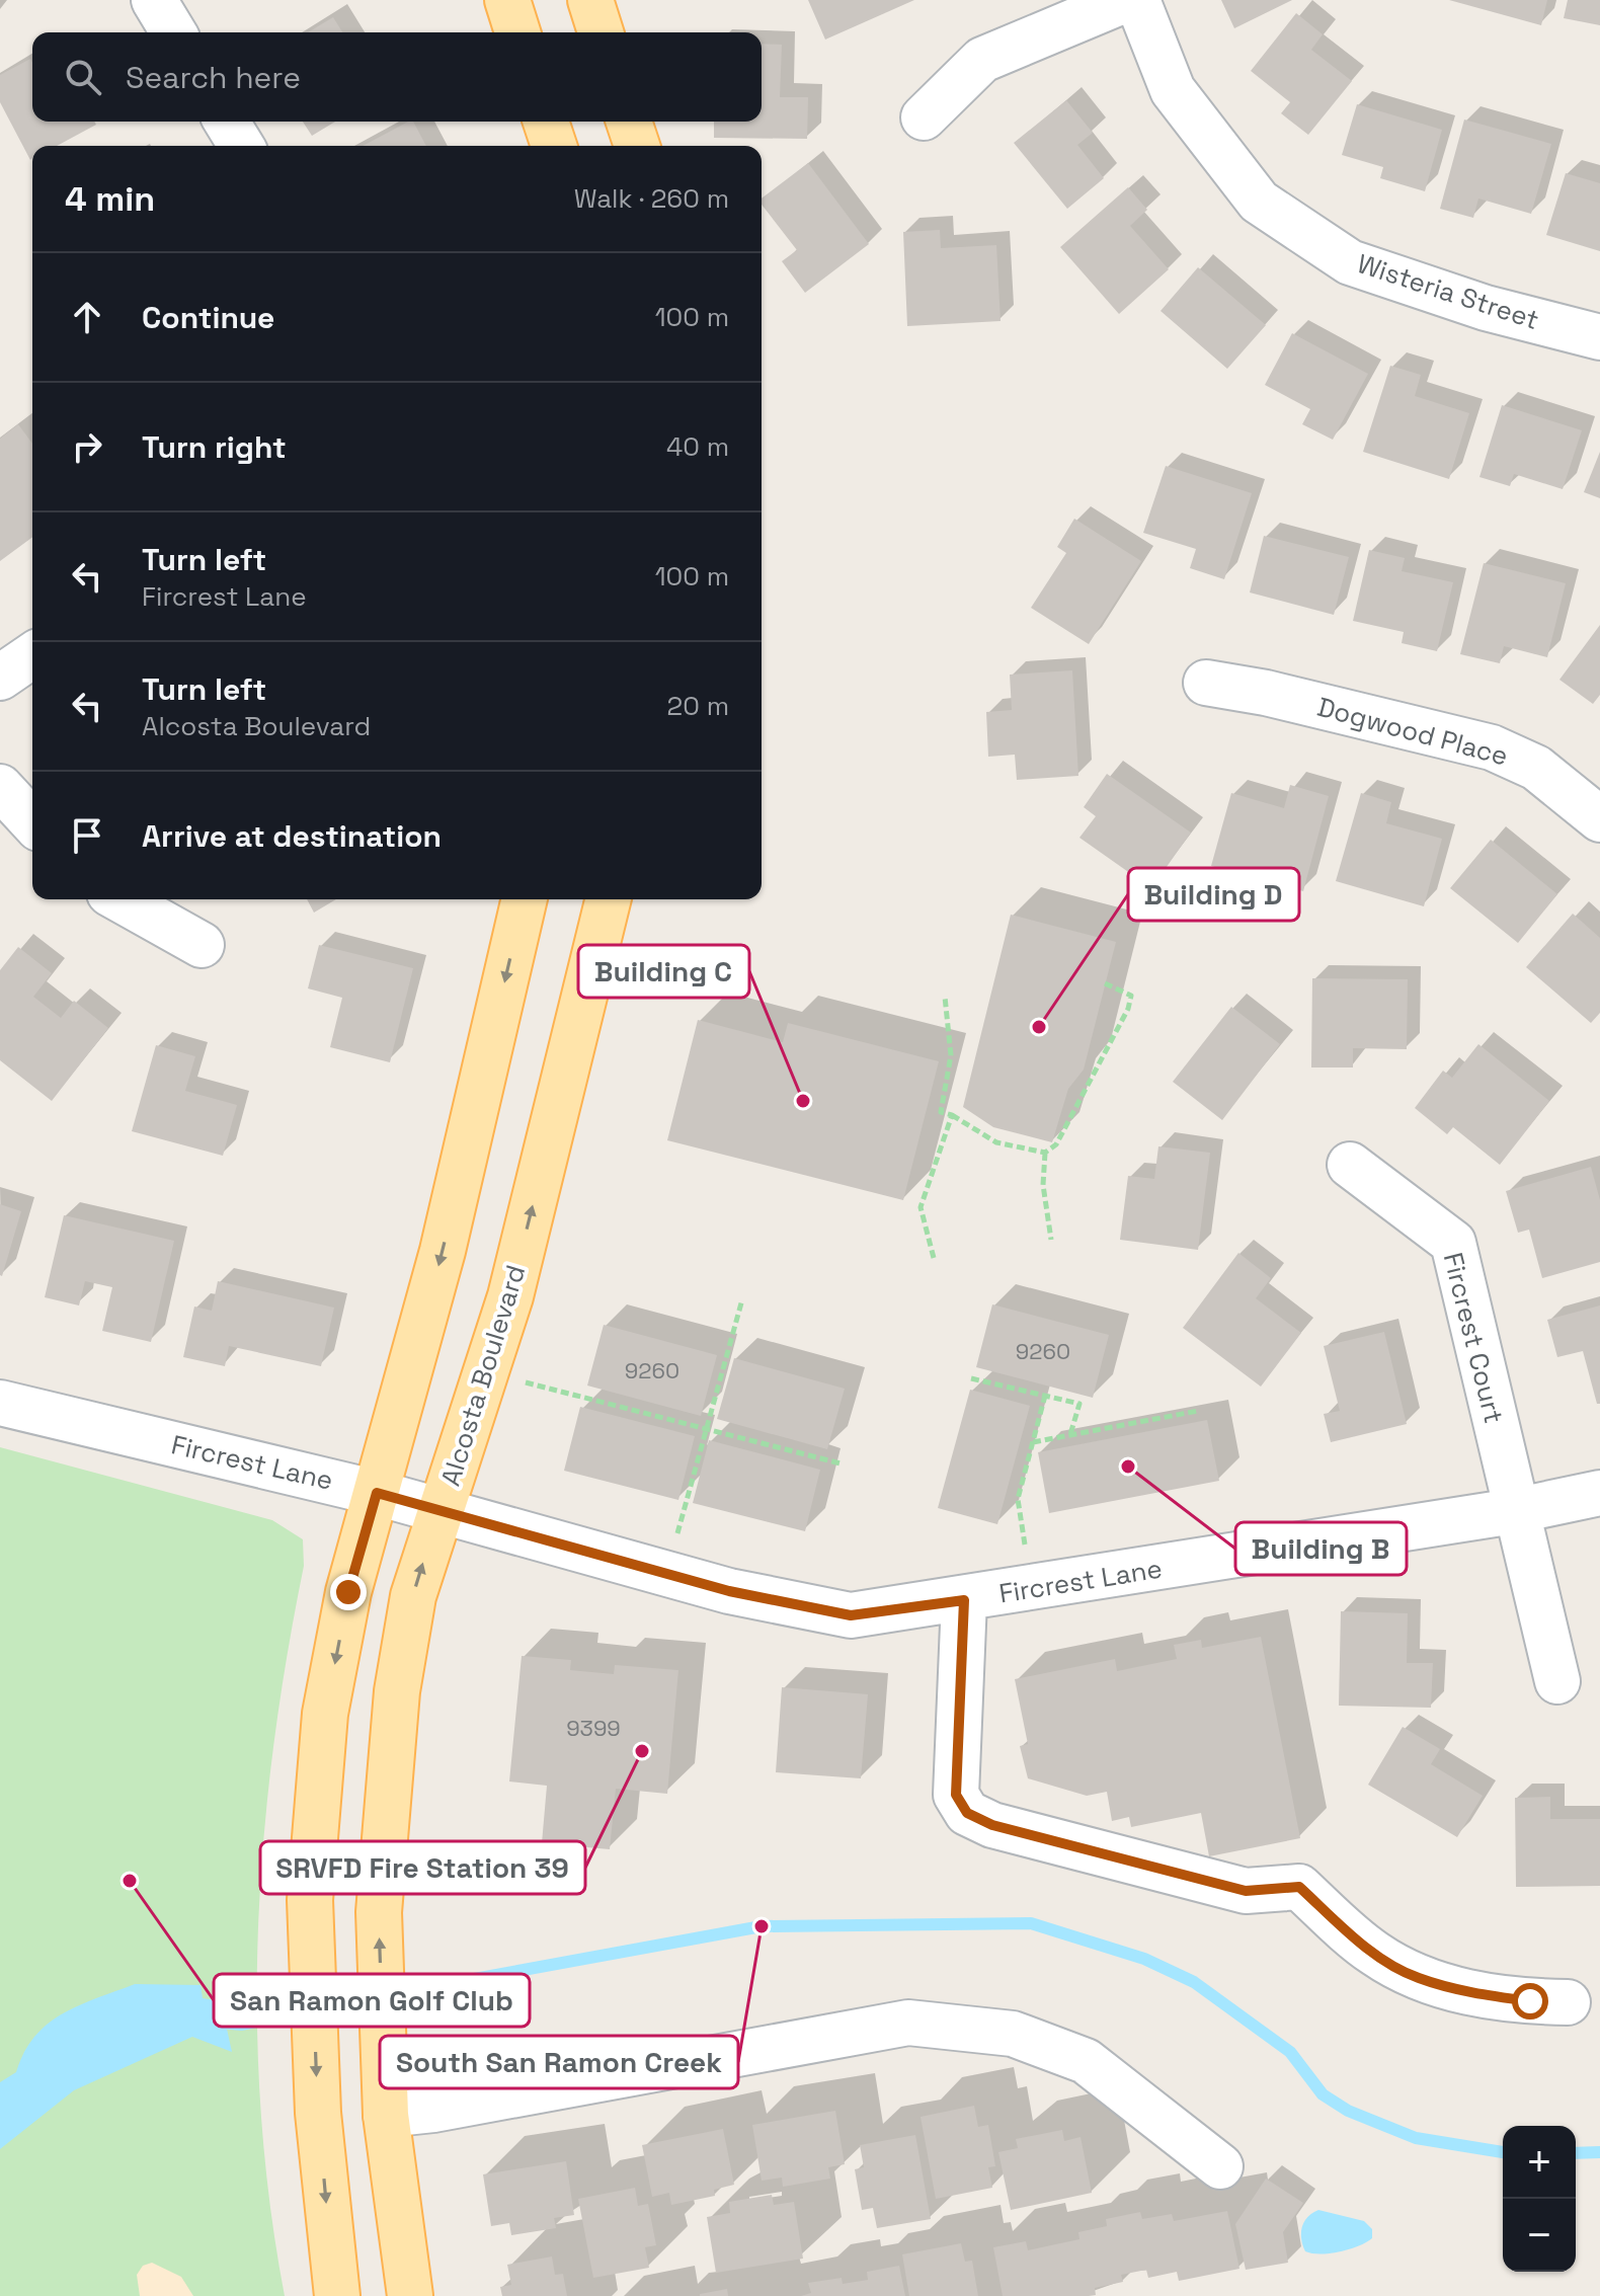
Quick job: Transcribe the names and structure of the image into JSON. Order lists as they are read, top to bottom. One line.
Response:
{"streets":{"main road":["Alcosta Boulevard"],"street":["Wisteria Street","Dogwood Place","Fircrest Court","Fircrest Lane"]},"crossings":[["Fircrest Court","Fircrest Lane"],["Alcosta Boulevard","Fircrest Lane"]],"places":["Building D","Building C","Building B","SRVFD Fire Station 39","San Ramon Golf Club","South San Ramon Creek"],"house_numbers":["9260","9260","9399"],"page":{"search":"Search here","heading":["4 min","Walk · 260 m"],"list":[["Continue","100 m"],["Turn right","40 m"],["Turn left","Fircrest Lane","100 m"],["Turn left","Alcosta Boulevard","20 m"],"Arrive at destination"],"map_buttons":["+","−"]}}
